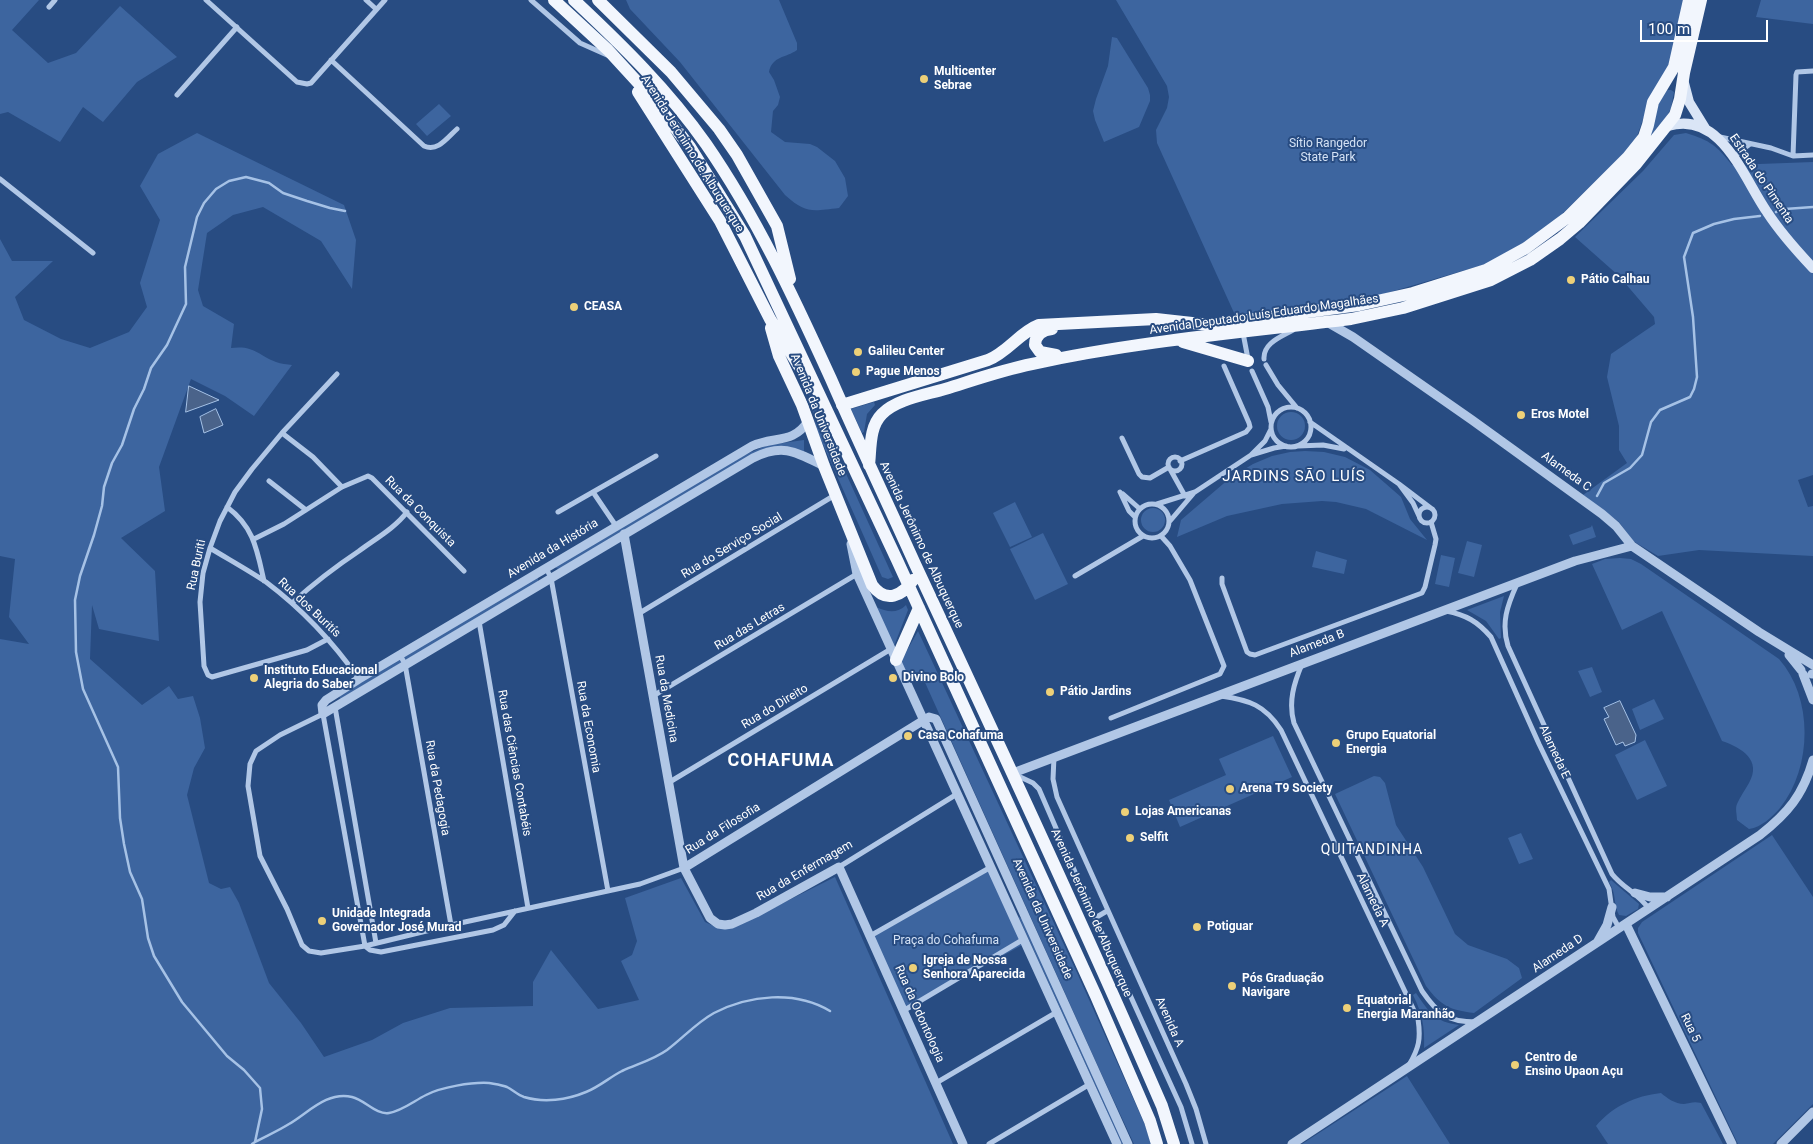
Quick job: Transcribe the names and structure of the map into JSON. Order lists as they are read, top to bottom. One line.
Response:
{"streets":{"main road":["Avenida Jerônimo de Albuquerque","Estrada do Pimenta","Avenida Deputado Luís Eduardo Magalhães","Avenida da Universidade"],"street":["Alameda C","Rua da Conquista","Rua do Serviço Social","Avenida da História","Rua Buriti","Rua dos Buritís","Rua das Letras","Alameda B","Rua da Medicina","Rua do Direito","Rua da Economia","Alameda E","Rua das Ciências Contabéis","Rua da Pedagogia","Rua da Filosofia","Rua da Enfermagem","Alameda A","Alameda D","Rua da Odontologia","Avenida A","Rua 5"]},"crossings":[["Avenida Jerônimo de Albuquerque","Avenida Deputado Luís Eduardo Magalhães"],["Avenida Jerônimo de Albuquerque","Avenida da Universidade"],["Avenida Jerônimo de Albuquerque","Alameda B"],["Avenida Jerônimo de Albuquerque","Avenida A"],["Estrada do Pimenta","Avenida Deputado Luís Eduardo Magalhães"],["Avenida Deputado Luís Eduardo Magalhães","Alameda C"],["Avenida da Universidade","Rua do Serviço Social"],["Avenida da Universidade","Avenida da História"],["Avenida da Universidade","Rua das Letras"],["Avenida da Universidade","Rua do Direito"],["Avenida da Universidade","Rua da Filosofia"],["Avenida da Universidade","Rua da Enfermagem"],["Alameda C","Alameda B"],["Rua do Serviço Social","Rua da Medicina"],["Avenida da História","Rua dos Buritís"],["Avenida da História","Rua da Medicina"],["Avenida da História","Rua da Economia"],["Avenida da História","Rua das Ciências Contabéis"],["Avenida da História","Rua da Pedagogia"],["Avenida da História","Rua da Filosofia"],["Rua Buriti","Rua dos Buritís"],["Rua das Letras","Rua da Medicina"],["Alameda B","Alameda E"],["Alameda B","Alameda A"],["Alameda B","Avenida A"],["Rua da Medicina","Rua do Direito"],["Rua da Medicina","Rua da Filosofia"],["Rua da Medicina","Rua da Enfermagem"],["Rua da Economia","Rua da Filosofia"],["Alameda E","Alameda D"],["Alameda E","Rua 5"],["Rua das Ciências Contabéis","Rua da Filosofia"],["Rua da Pedagogia","Rua da Filosofia"],["Rua da Filosofia","Rua da Enfermagem"],["Rua da Enfermagem","Rua da Odontologia"],["Alameda A","Alameda D"],["Alameda D","Rua 5"]],"districts":["JARDINS SÃO LUÍS","COHAFUMA","QUITANDINHA"],"parks":["Sítio Rangedor State Park","Praça do Cohafuma"],"places":["Multicenter Sebrae","Pátio Calhau","CEASA","Galileu Center","Pague Menos","Eros Motel","Instituto Educacional Alegria do Saber","Divino Bolo","Pátio Jardins","Casa Cohafuma","Grupo Equatorial Energia","Arena T9 Society","Lojas Americanas","Selfit","Unidade Integrada Governador José Murad","Potiguar","Igreja de Nossa Senhora Aparecida","Pós Graduação Navigare","Equatorial Energia Maranhão","Centro de Ensino Upaon Açu"],"scale_bar":"100 m"}
